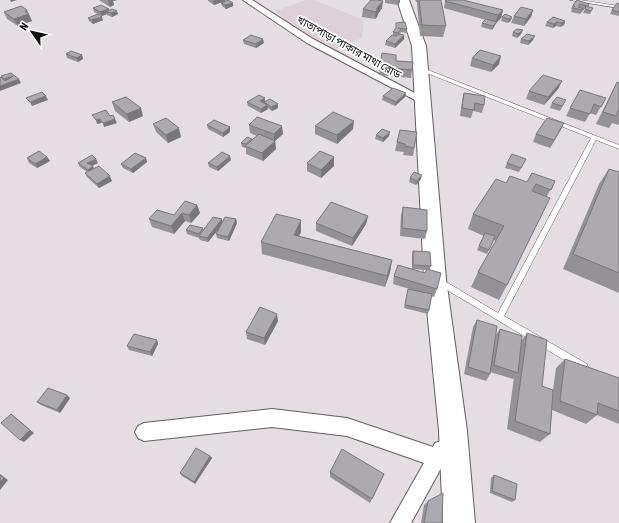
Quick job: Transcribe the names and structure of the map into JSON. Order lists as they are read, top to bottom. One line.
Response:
{"streets":{"street":["খাতাপাড়া পাকার মাথা রোড"]},"north":"top left"}
